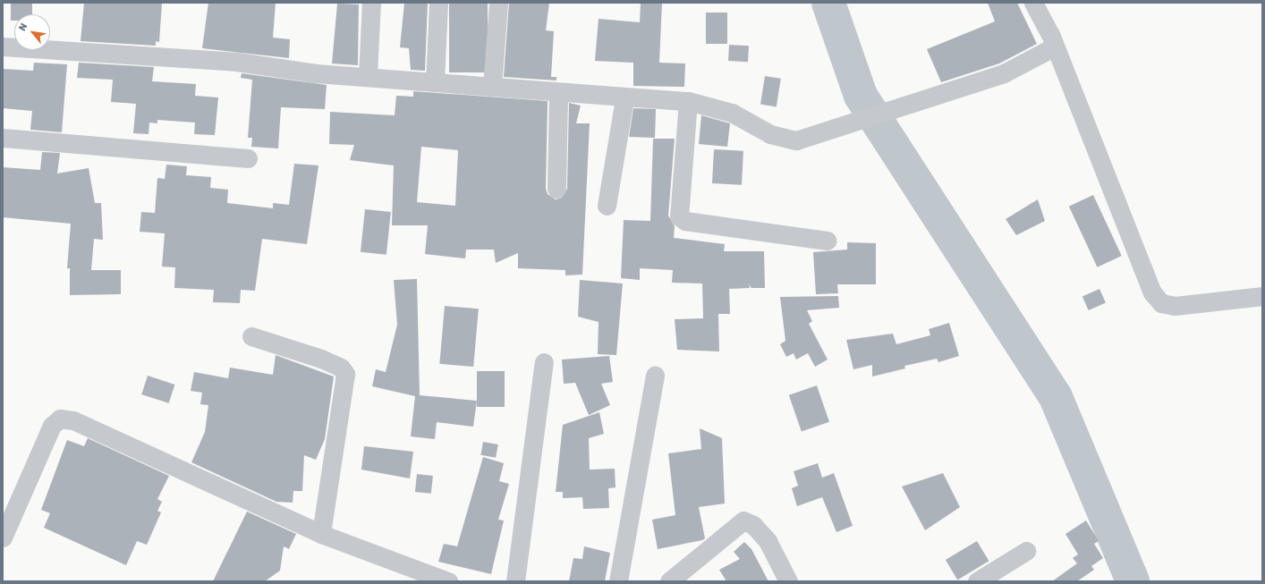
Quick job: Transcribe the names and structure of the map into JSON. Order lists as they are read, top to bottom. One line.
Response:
{"north":"top left"}
